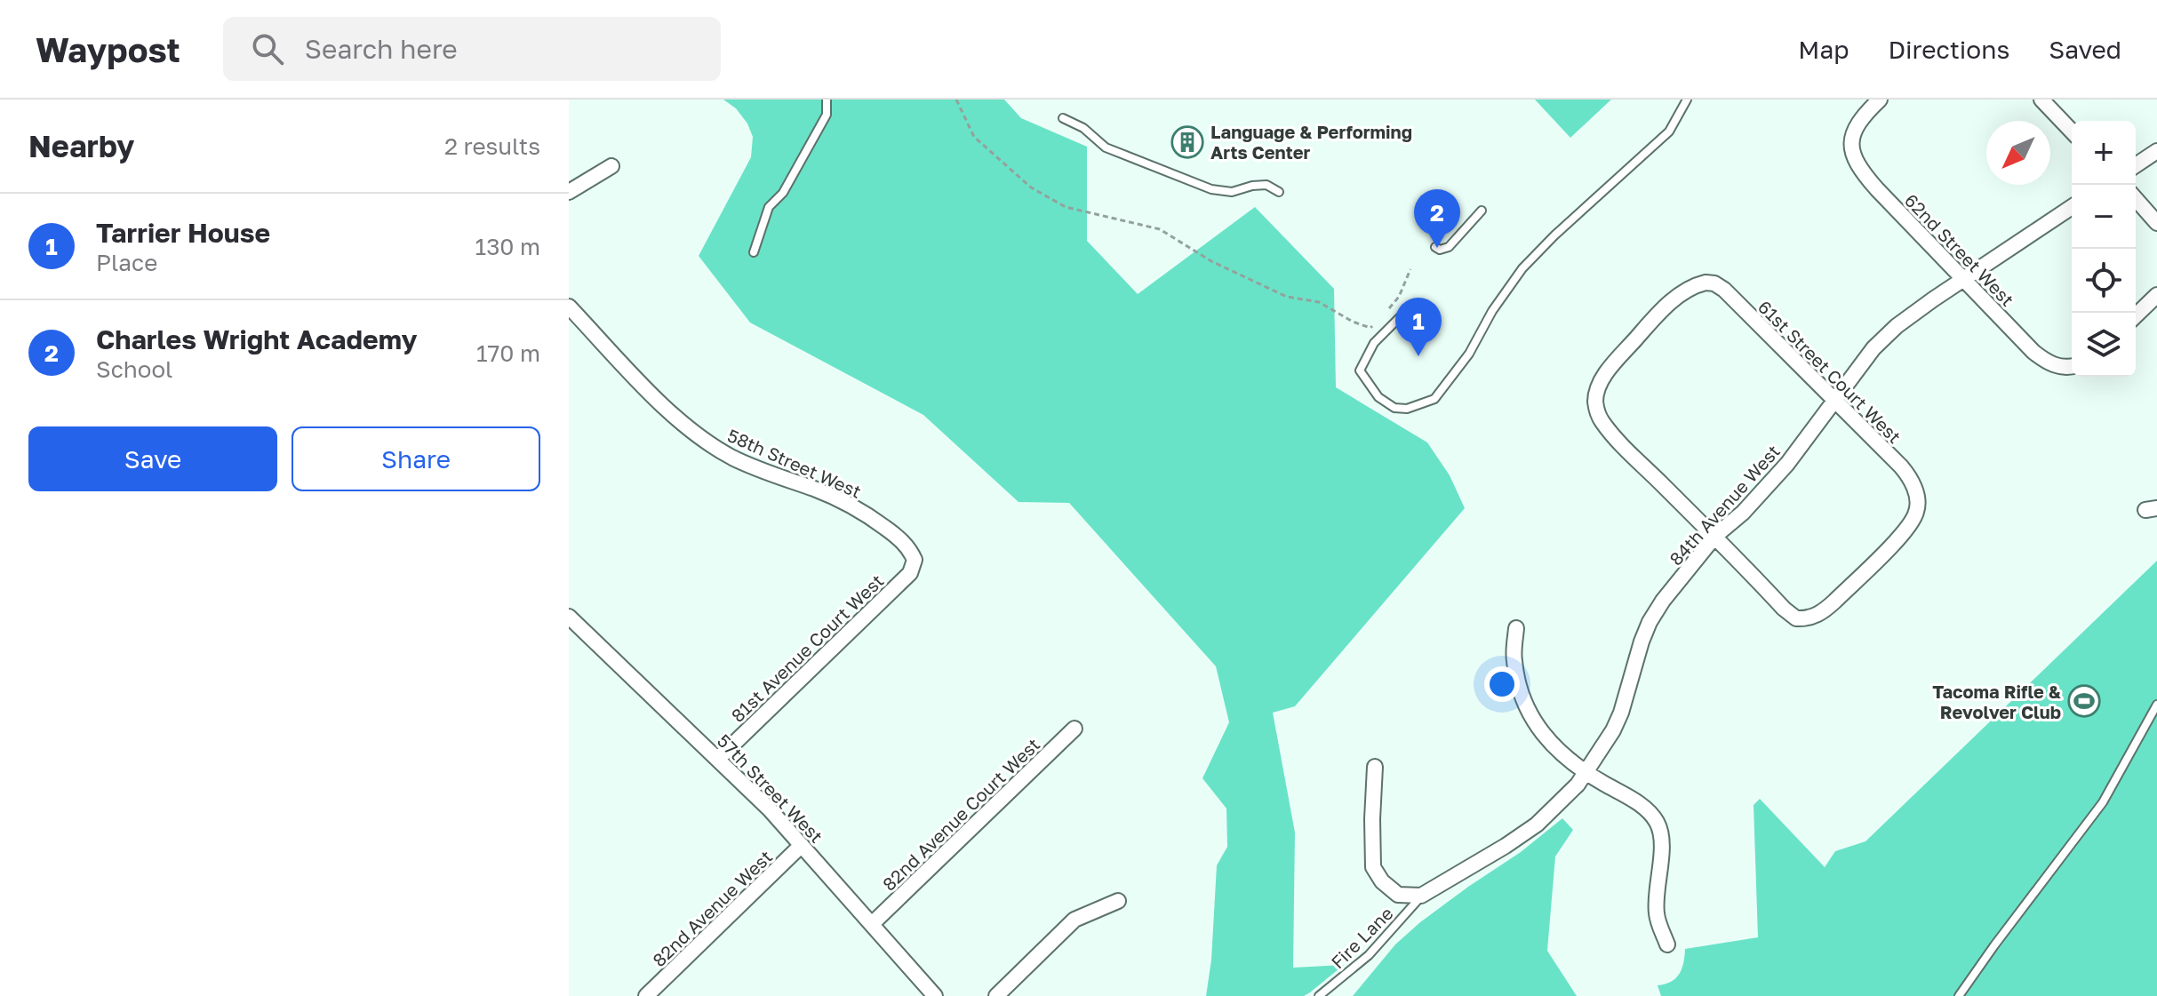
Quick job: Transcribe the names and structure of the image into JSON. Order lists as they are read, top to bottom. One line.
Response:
{"streets":{"street":["62nd Street West","61st Street Court West","58th Street West","84th Avenue West","81st Avenue Court West","57th Street West","82nd Avenue Court West","82nd Avenue West"],"lane":["Fire Lane"]},"crossings":[["62nd Street West","84th Avenue West"],["61st Street Court West","84th Avenue West"],["58th Street West","81st Avenue Court West"],["84th Avenue West","Fire Lane"],["81st Avenue Court West","57th Street West"],["57th Street West","82nd Avenue Court West"],["57th Street West","82nd Avenue West"]],"places":{"building":["Language & Performing Arts Center"],"sports":["Tacoma Rifle & Revolver Club"]},"north":"bottom left","page":{"header":"Waypost","search":"Search here","nav":["Map","Directions","Saved"],"heading":["Nearby","2 results"],"map_buttons":["+","−"],"pins":["2","1"],"list":[{"mark":"1","name":"Tarrier House","note":"Place","value":"130 m"},{"mark":"2","name":"Charles Wright Academy","note":"School","value":"170 m"}],"buttons":["Save","Share"]}}
